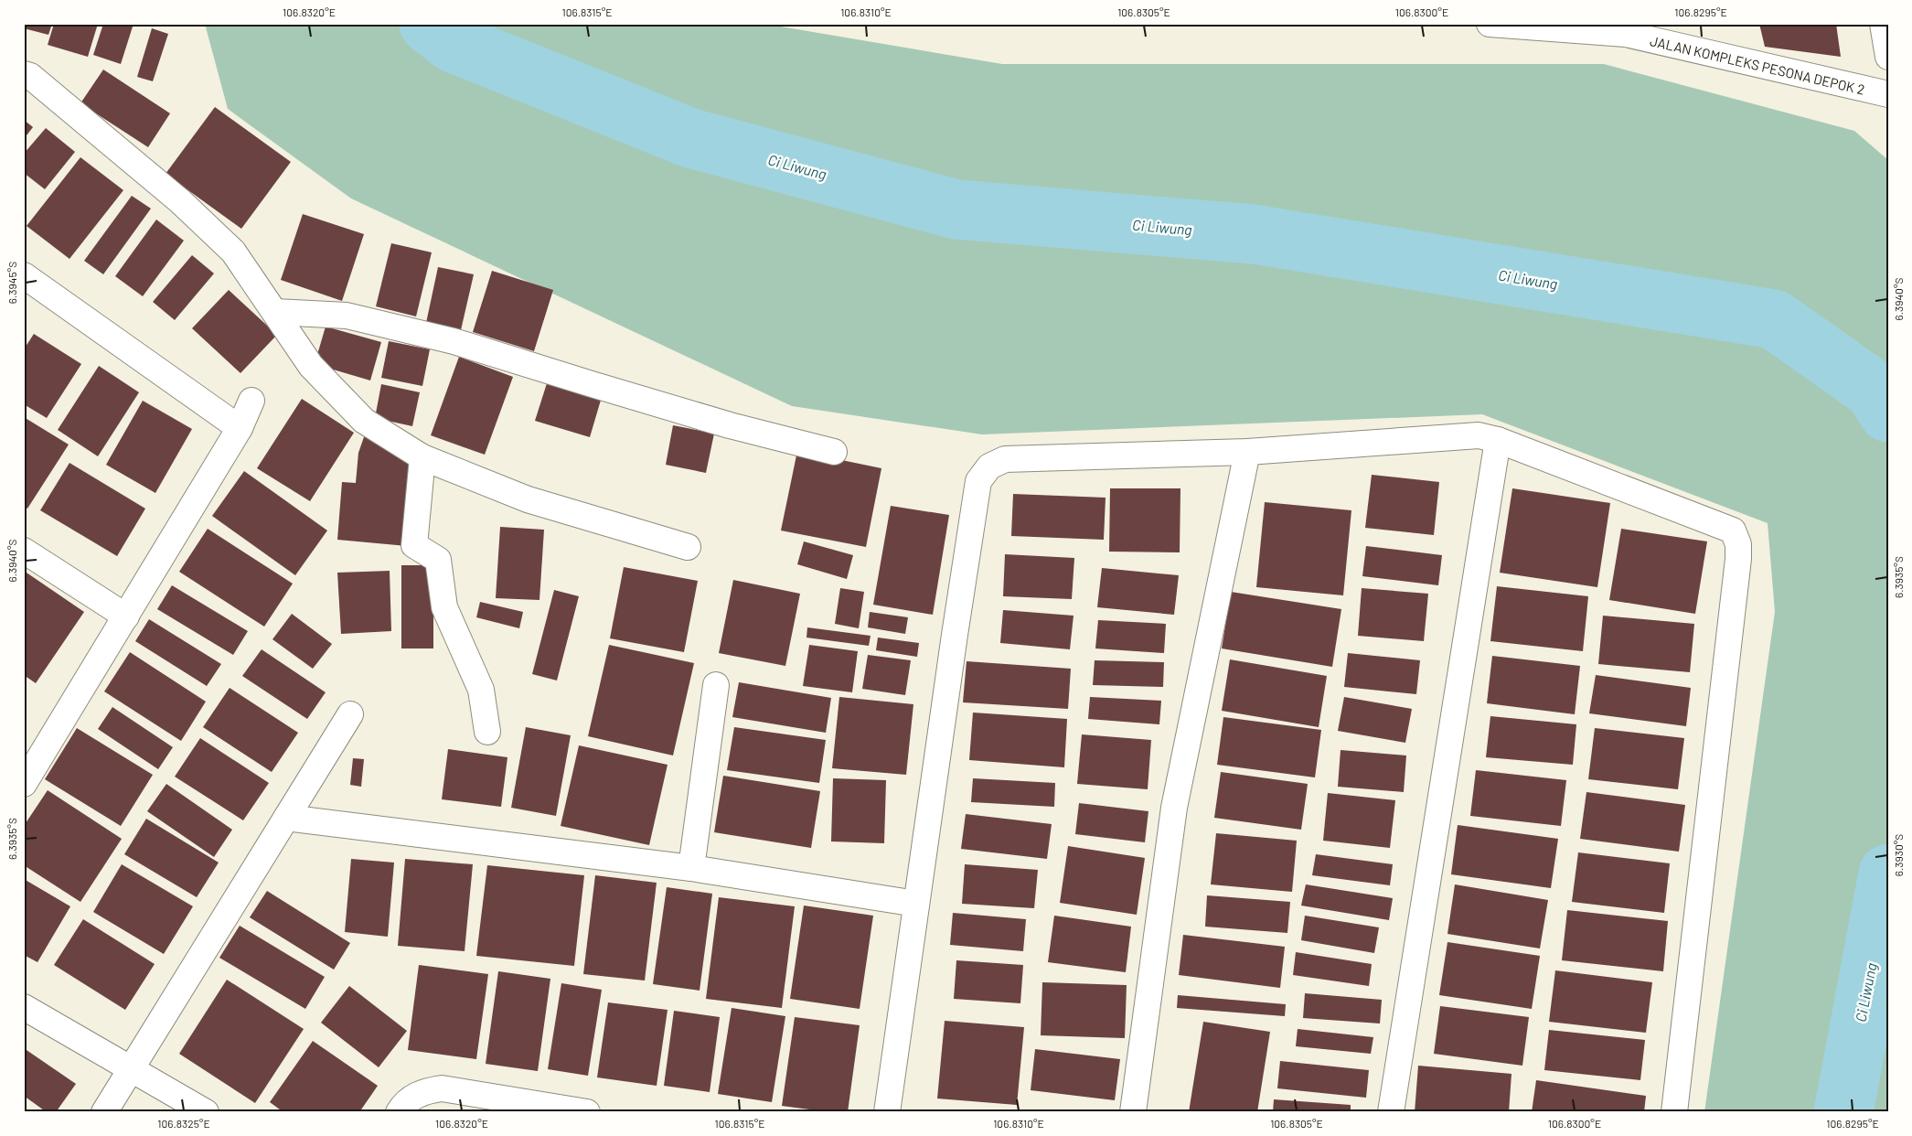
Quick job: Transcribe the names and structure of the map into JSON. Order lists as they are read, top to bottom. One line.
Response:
{"streets":{"street":["JALAN KOMPLEKS PESONA DEPOK 2"]},"water":["Ci Liwung"],"coordinates":["106.8320°E","106.8315°E","106.8310°E","106.8305°E","106.8300°E","106.8295°E","6.3945°S","6.3940°S","6.3935°S","6.3930°S","106.8325°E"]}
